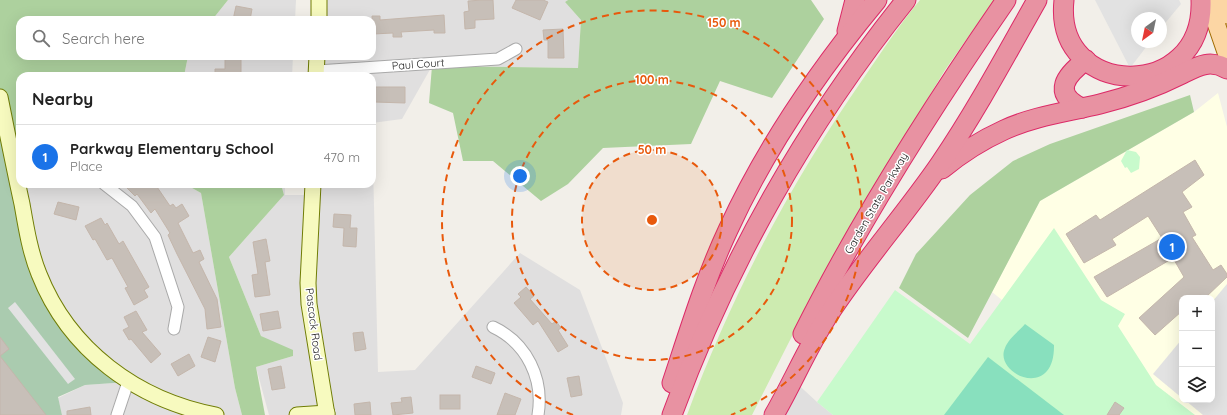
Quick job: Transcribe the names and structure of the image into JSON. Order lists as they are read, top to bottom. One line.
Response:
{"streets":{"highway":["Garden State Parkway"],"street":["Paul Court","Pascack Road"]},"north":"bottom left","page":{"search":"Search here","heading":"Nearby","list":[{"mark":"1","name":"Parkway Elementary School","note":"Place","value":"470 m"}],"pins":"1","map_buttons":["+","−"]},"rings":["150 m","100 m","50 m"]}
